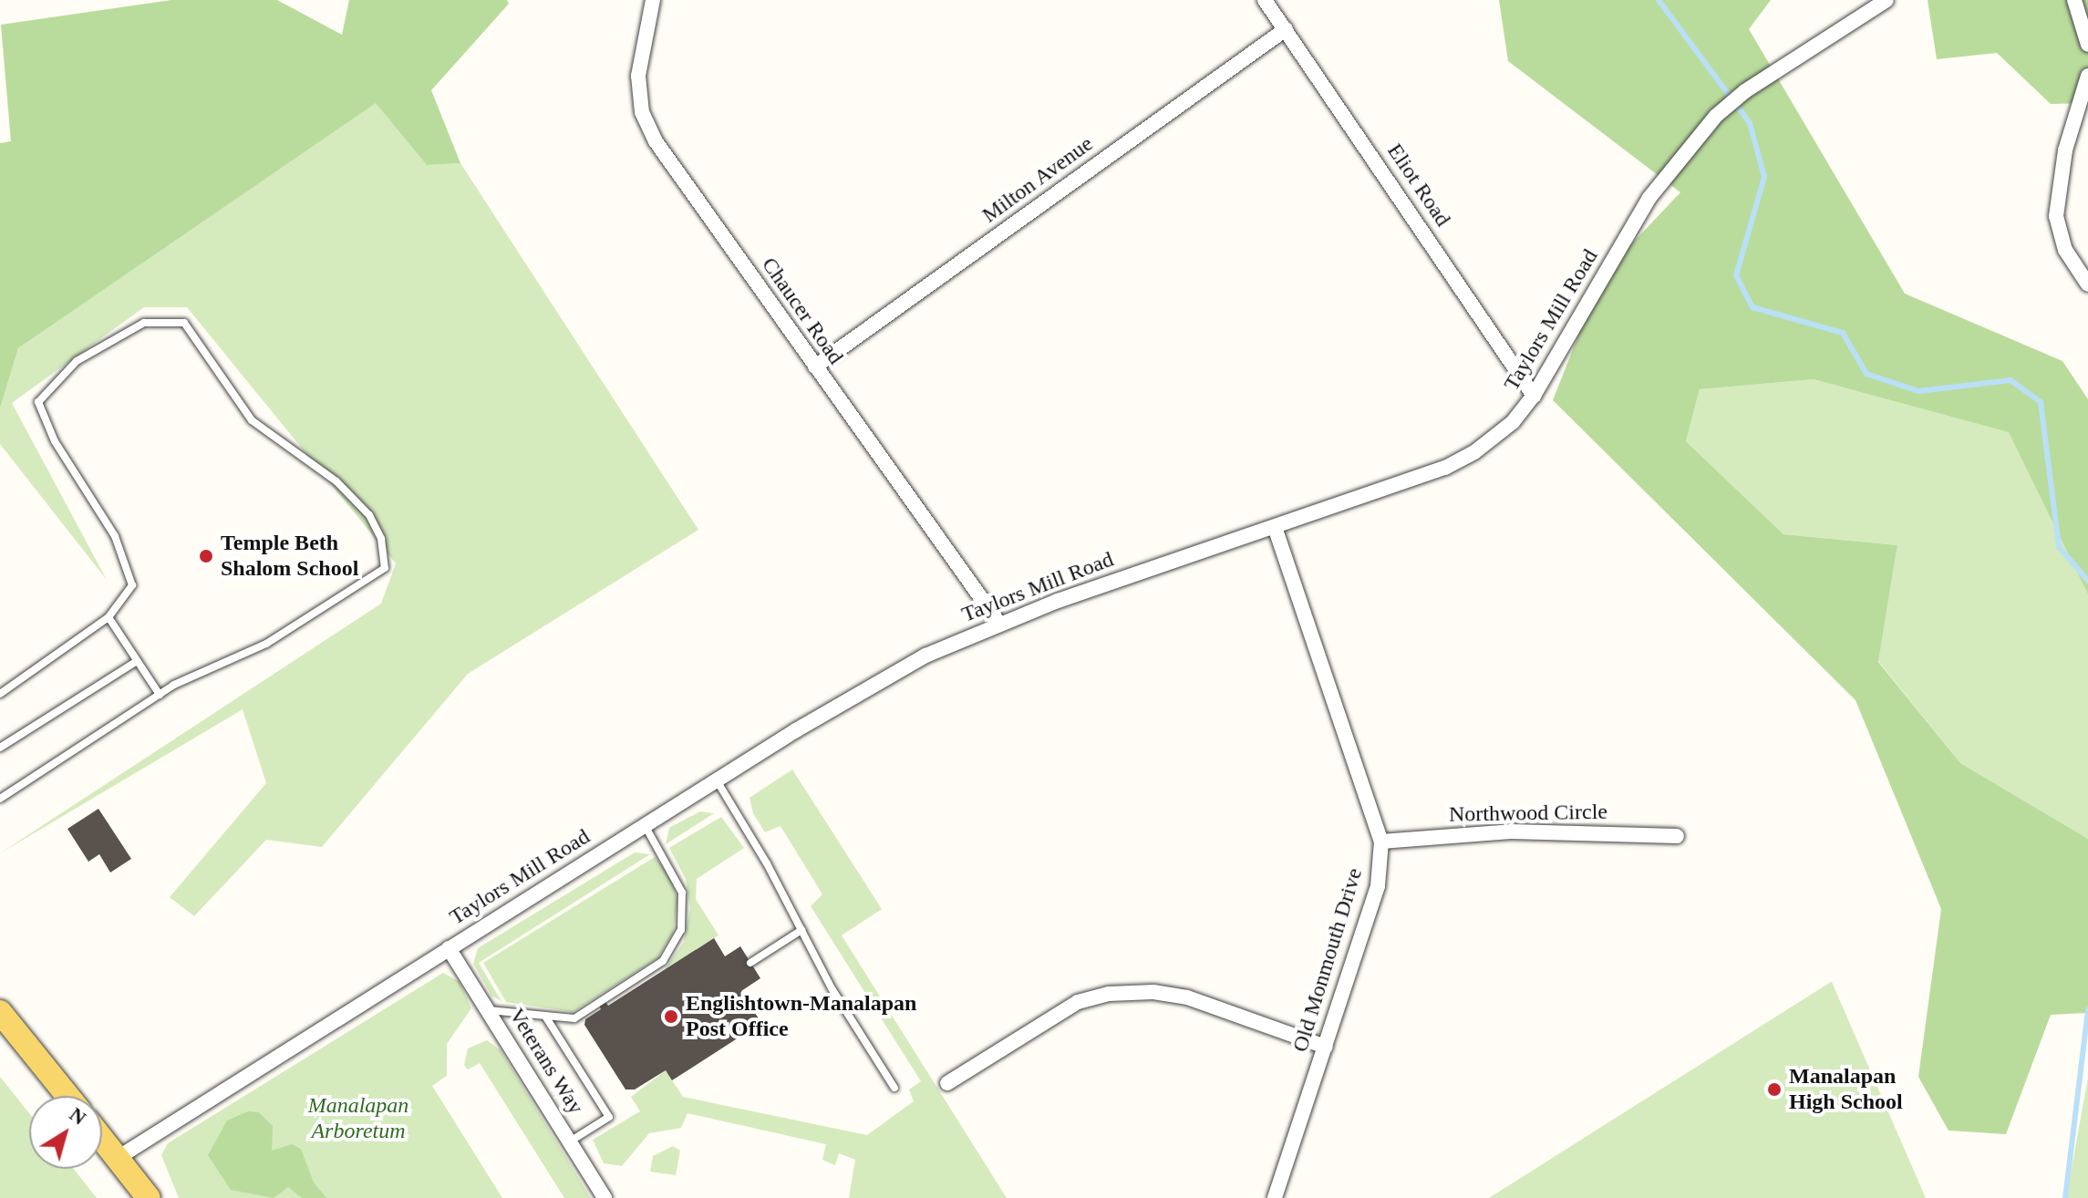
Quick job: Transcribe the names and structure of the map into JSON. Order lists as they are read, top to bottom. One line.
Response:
{"streets":{"street":["Milton Avenue","Eliot Road","Chaucer Road","Taylors Mill Road","Northwood Circle","Old Monmouth Drive","Veterans Way"]},"crossings":[["Milton Avenue","Eliot Road"],["Milton Avenue","Chaucer Road"],["Eliot Road","Taylors Mill Road"],["Chaucer Road","Taylors Mill Road"],["Taylors Mill Road","Old Monmouth Drive"],["Taylors Mill Road","Veterans Way"],["Northwood Circle","Old Monmouth Drive"]],"parks":["Manalapan Arboretum"],"places":["Temple Beth Shalom School","Englishtown-Manalapan Post Office","Manalapan High School"],"north":"top right"}
